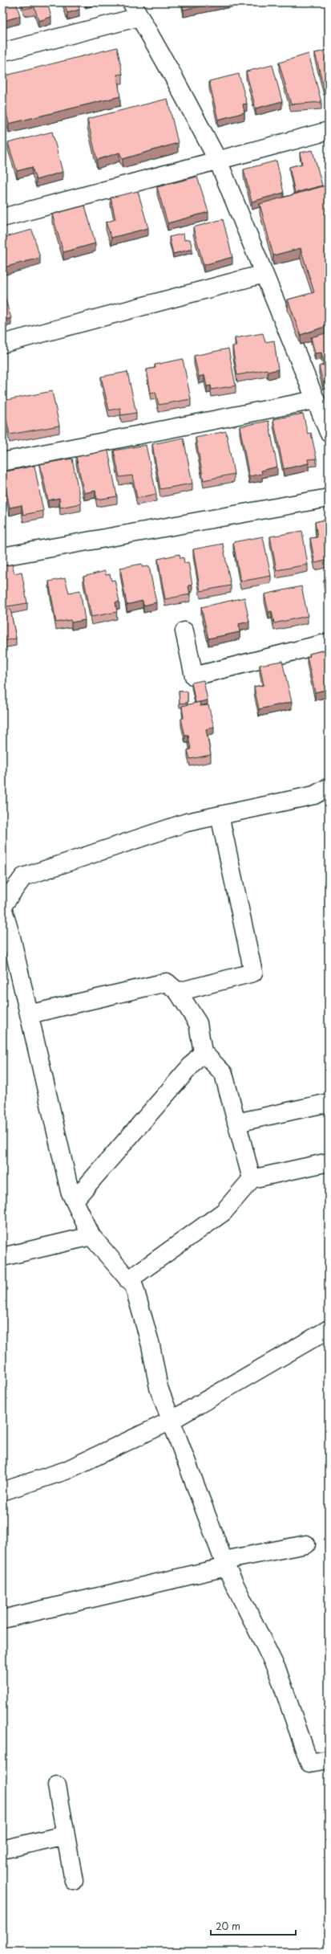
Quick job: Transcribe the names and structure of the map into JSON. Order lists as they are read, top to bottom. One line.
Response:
{"scale_bar":"20 m"}
